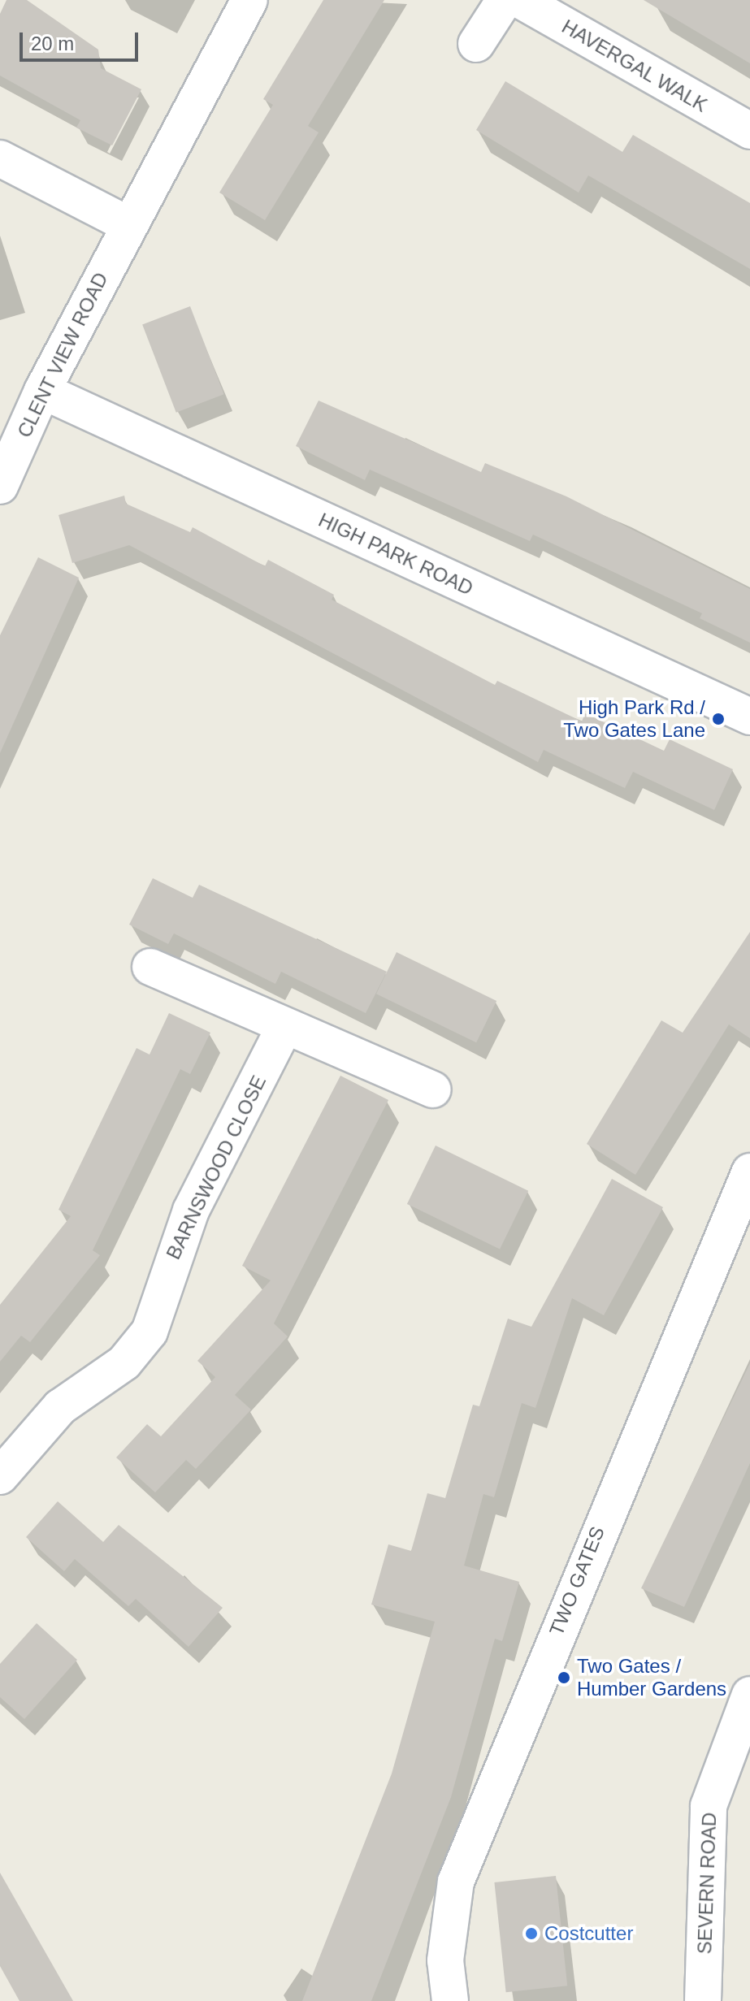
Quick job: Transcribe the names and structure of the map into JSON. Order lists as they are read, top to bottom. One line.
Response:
{"streets":{"street":["HAVERGAL WALK","CLENT VIEW ROAD","HIGH PARK ROAD","BARNSWOOD CLOSE","TWO GATES","SEVERN ROAD"]},"crossings":[["CLENT VIEW ROAD","HIGH PARK ROAD"]],"places":["High Park Rd / Two Gates Lane","Two Gates / Humber Gardens","Costcutter"],"scale_bar":"20 m"}
